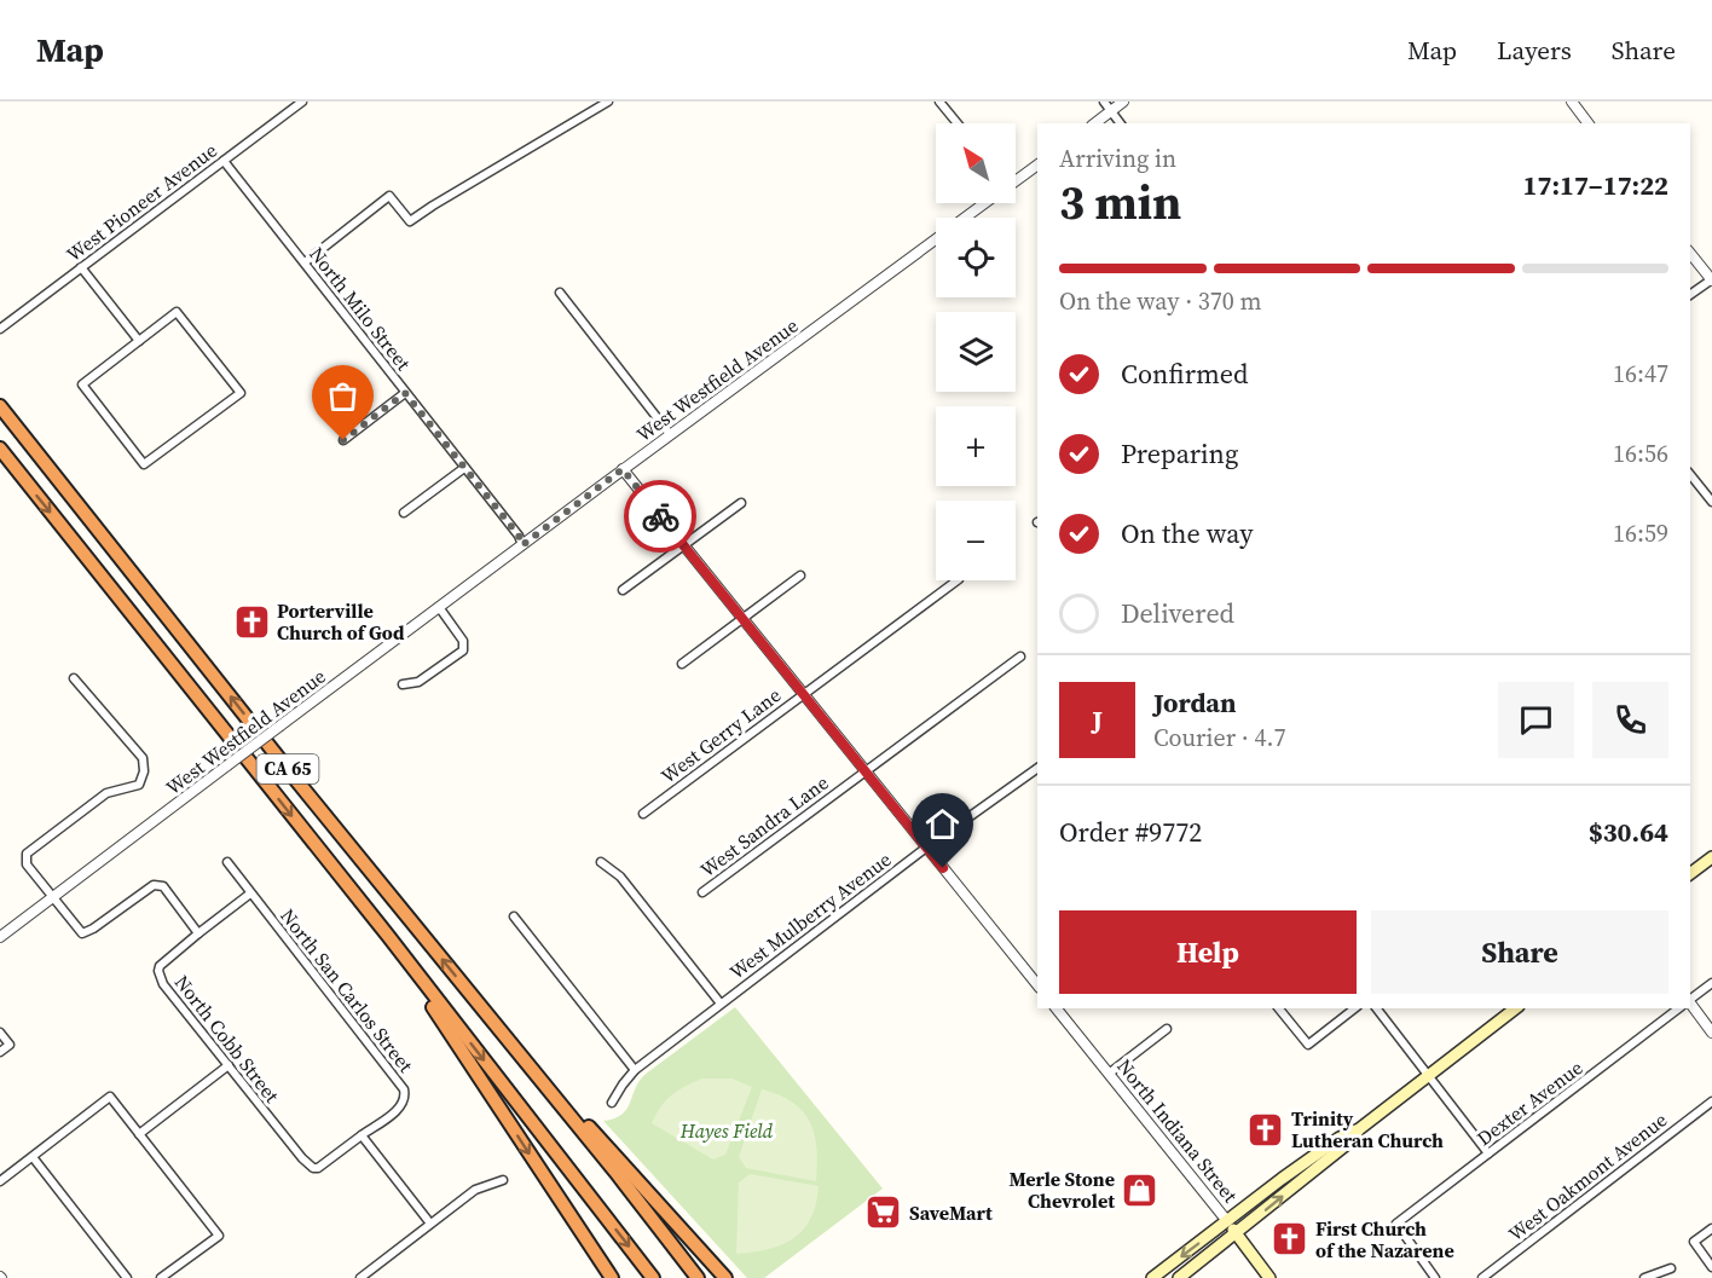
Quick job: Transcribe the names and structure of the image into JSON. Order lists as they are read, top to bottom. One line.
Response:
{"streets":{"highway":["CA 65"],"main road":["North Indiana Street"],"street":["West Pioneer Avenue","North Milo Street","West Westfield Avenue","West Gerry Lane","West Sandra Lane","West Mulberry Avenue","North San Carlos Street","North Cobb Street","Dexter Avenue","West Oakmont Avenue"]},"crossings":[["West Pioneer Avenue","North Milo Street"],["North Milo Street","West Westfield Avenue"],["North San Carlos Street","North Cobb Street"]],"parks":["Hayes Field"],"places":{"church":["Porterville Church of God","Trinity Lutheran Church","First Church of the Nazarene"],"shop":["Merle Stone Chevrolet"],"supermarket":["SaveMart"]},"north":"top left","page":{"header":"Map","nav":["Map","Layers","Share"],"map_buttons":["+","−"],"heading":["3 min","Arriving in","17:17–17:22"],"panel":["Jordan","Courier · 4.7","Order #9772","$30.64"],"bar":"On the way · 370 m","list":[["Confirmed","16:47"],["Preparing","16:56"],["On the way","16:59"],"Delivered"],"round":"J","buttons":["Help","Share"]}}
